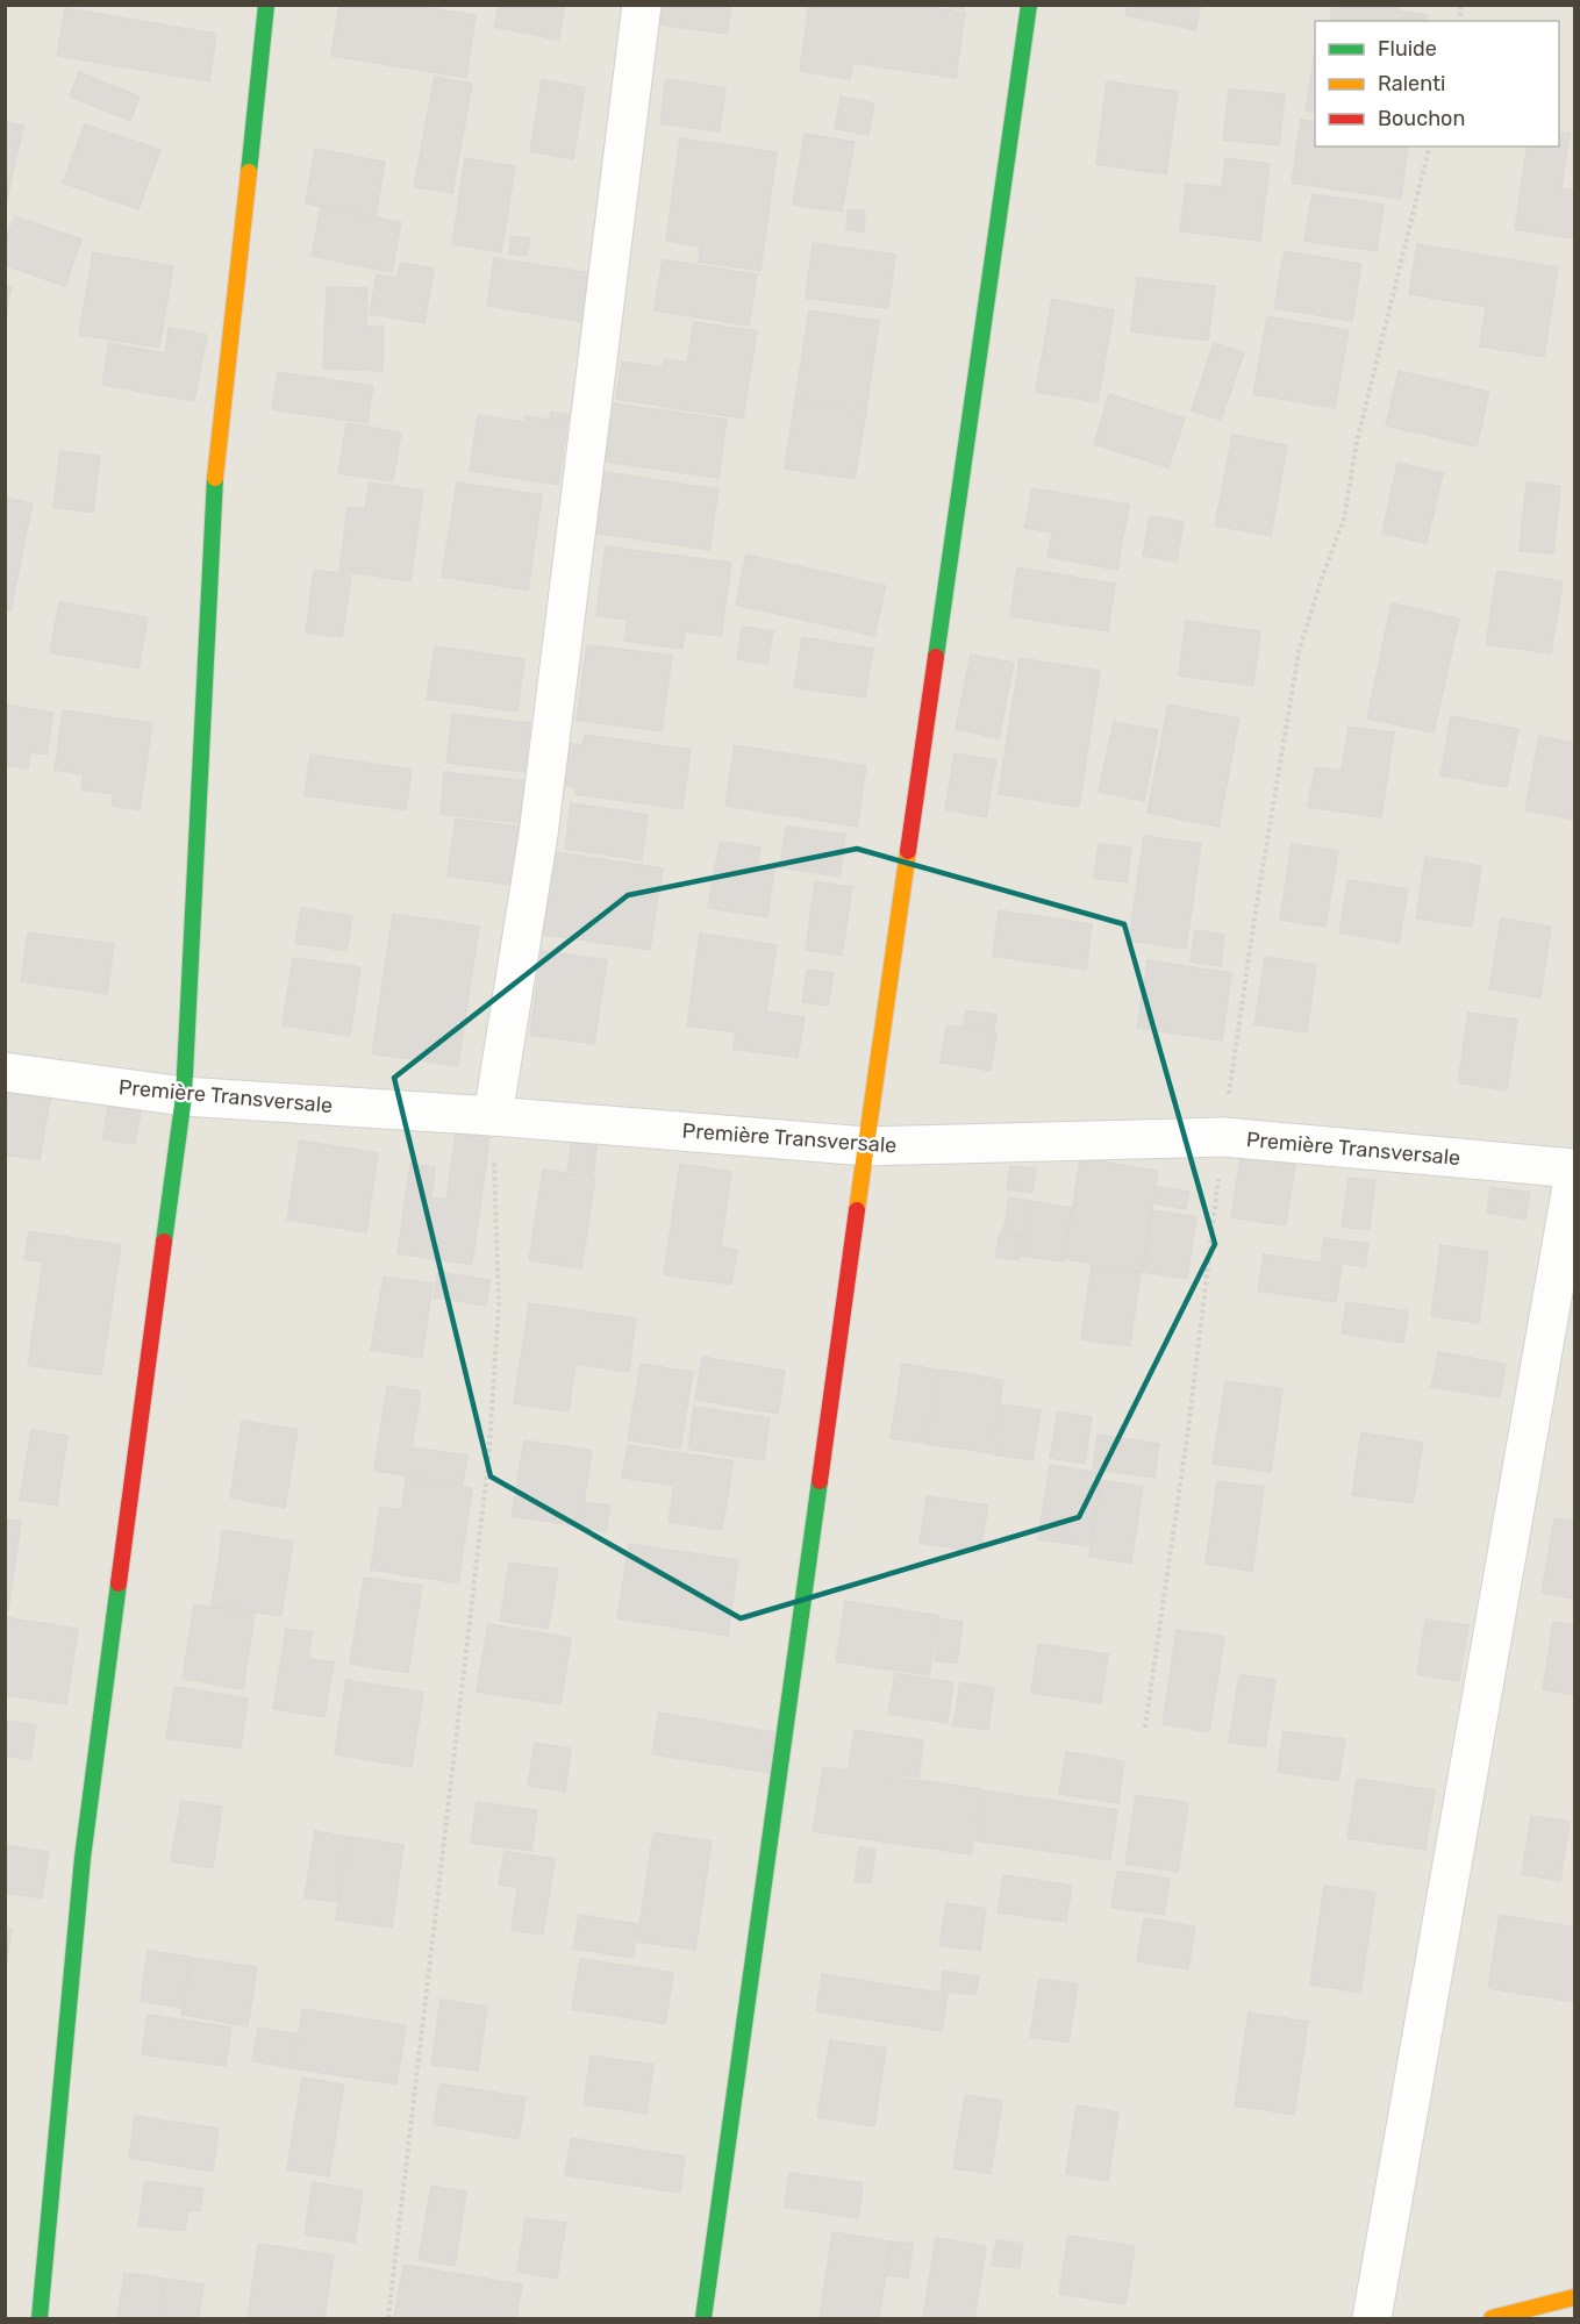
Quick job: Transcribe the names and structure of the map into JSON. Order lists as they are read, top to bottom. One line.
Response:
{"streets":{"street":["Première Transversale"]},"legend":["Fluide","Ralenti","Bouchon"]}
